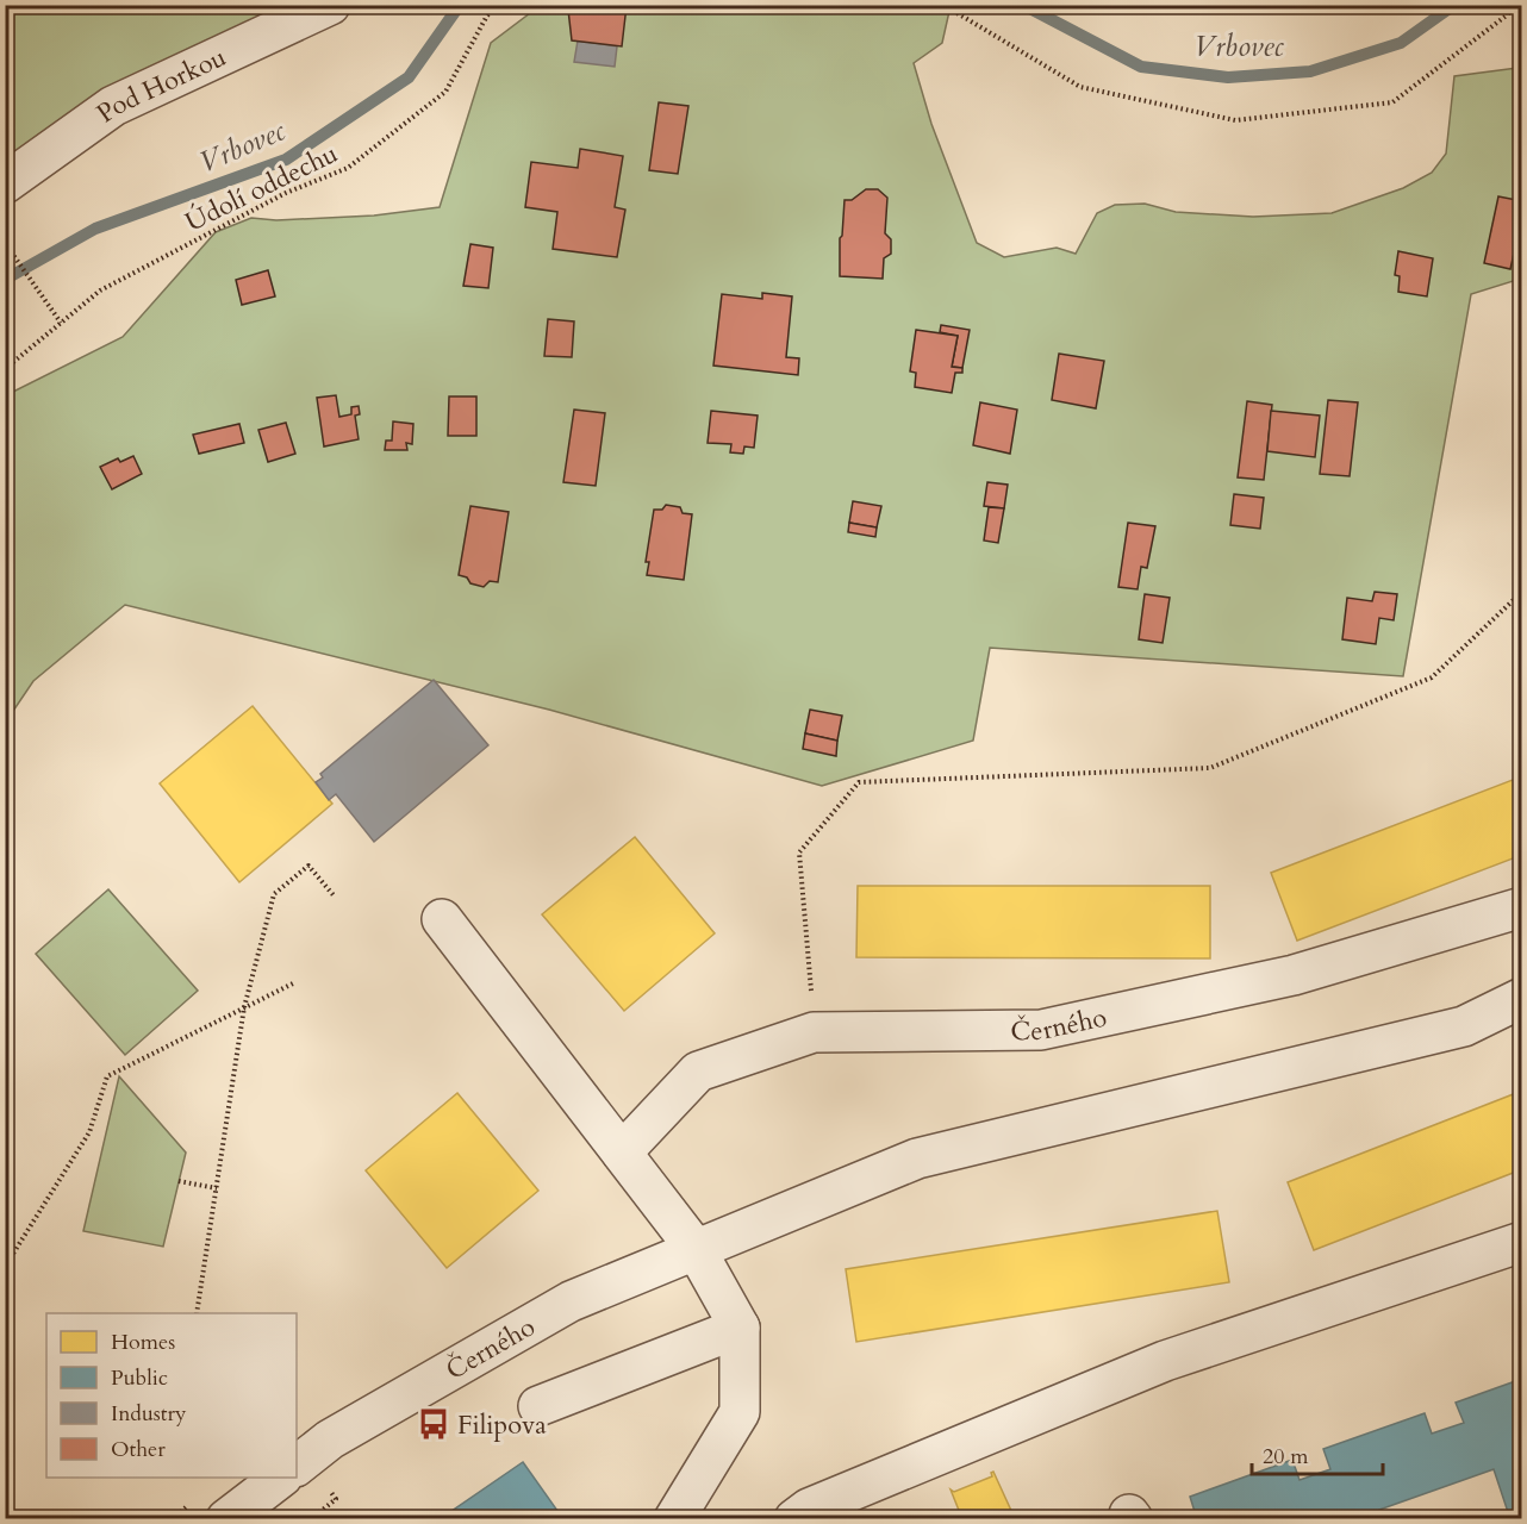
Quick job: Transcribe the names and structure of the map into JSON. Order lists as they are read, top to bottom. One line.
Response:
{"streets":{"street":["Pod Horkou","Černého"],"path":["Údolí oddechu"]},"water":["Vrbovec"],"places":{"bus stop":["Filipova"]},"legend":["Homes","Public","Industry","Other"],"scale_bar":"20 m"}
